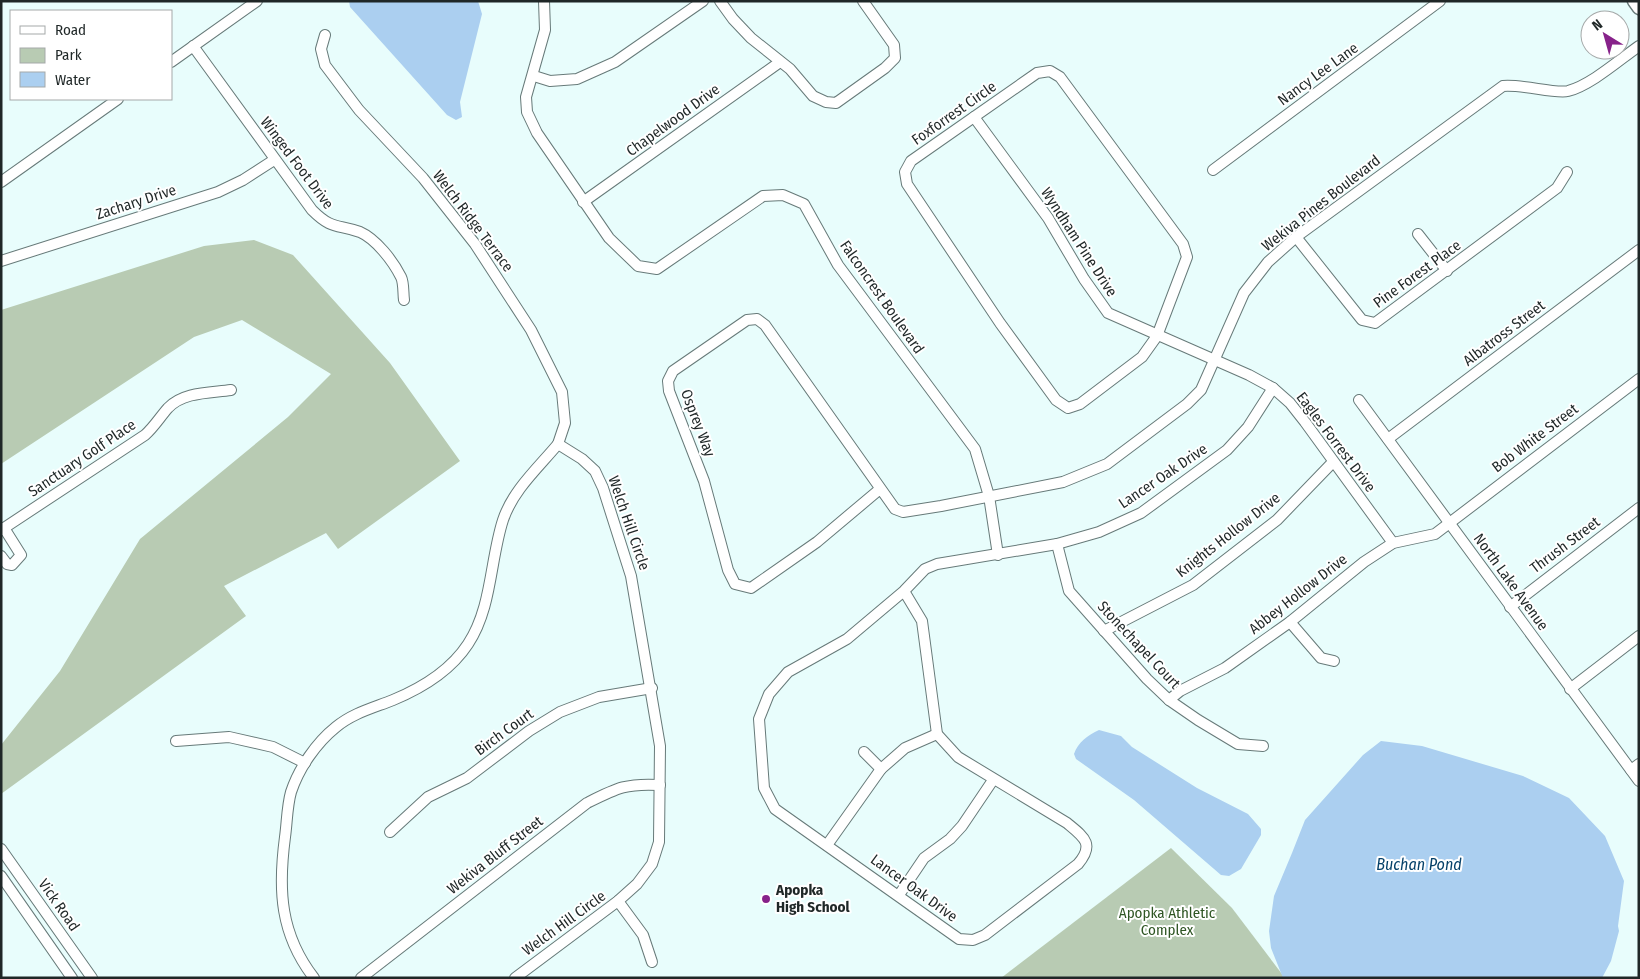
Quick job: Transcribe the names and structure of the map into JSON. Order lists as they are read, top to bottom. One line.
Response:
{"streets":{"street":["Nancy Lee Lane","Foxforrest Circle","Chapelwood Drive","Winged Foot Drive","Zachary Drive","Wekiva Pines Boulevard","Welch Ridge Terrace","Wyndham Pine Drive","Pine Forest Place","Falconcrest Boulevard","Albatross Street","Osprey Way","Bob White Street","Eagles Forrest Drive","Sanctuary Golf Place","Lancer Oak Drive","Welch Hill Circle","Knights Hollow Drive","Thrush Street","North Lake Avenue","Abbey Hollow Drive","Stonechapel Court","Birch Court","Wekiva Bluff Street","Vick Road"]},"crossings":[["Foxforrest Circle","Wyndham Pine Drive"],["Chapelwood Drive","Falconcrest Boulevard"],["Winged Foot Drive","Zachary Drive"],["Wekiva Pines Boulevard","Wyndham Pine Drive"],["Wekiva Pines Boulevard","Pine Forest Place"],["Wekiva Pines Boulevard","Falconcrest Boulevard"],["Wekiva Pines Boulevard","Osprey Way"],["Wekiva Pines Boulevard","Eagles Forrest Drive"],["Welch Ridge Terrace","Welch Hill Circle"],["Wyndham Pine Drive","Eagles Forrest Drive"],["Falconcrest Boulevard","Lancer Oak Drive"],["Albatross Street","North Lake Avenue"],["Bob White Street","North Lake Avenue"],["Bob White Street","Abbey Hollow Drive"],["Eagles Forrest Drive","Lancer Oak Drive"],["Eagles Forrest Drive","Knights Hollow Drive"],["Eagles Forrest Drive","Abbey Hollow Drive"],["Lancer Oak Drive","Stonechapel Court"],["Welch Hill Circle","Birch Court"],["Welch Hill Circle","Wekiva Bluff Street"],["Knights Hollow Drive","Stonechapel Court"],["Thrush Street","North Lake Avenue"],["North Lake Avenue","Abbey Hollow Drive"],["Abbey Hollow Drive","Stonechapel Court"]],"water":["Buchan Pond"],"parks":["Apopka Athletic Complex"],"places":["Apopka High School"],"legend":["Road","Park","Water"],"north":"top left"}
